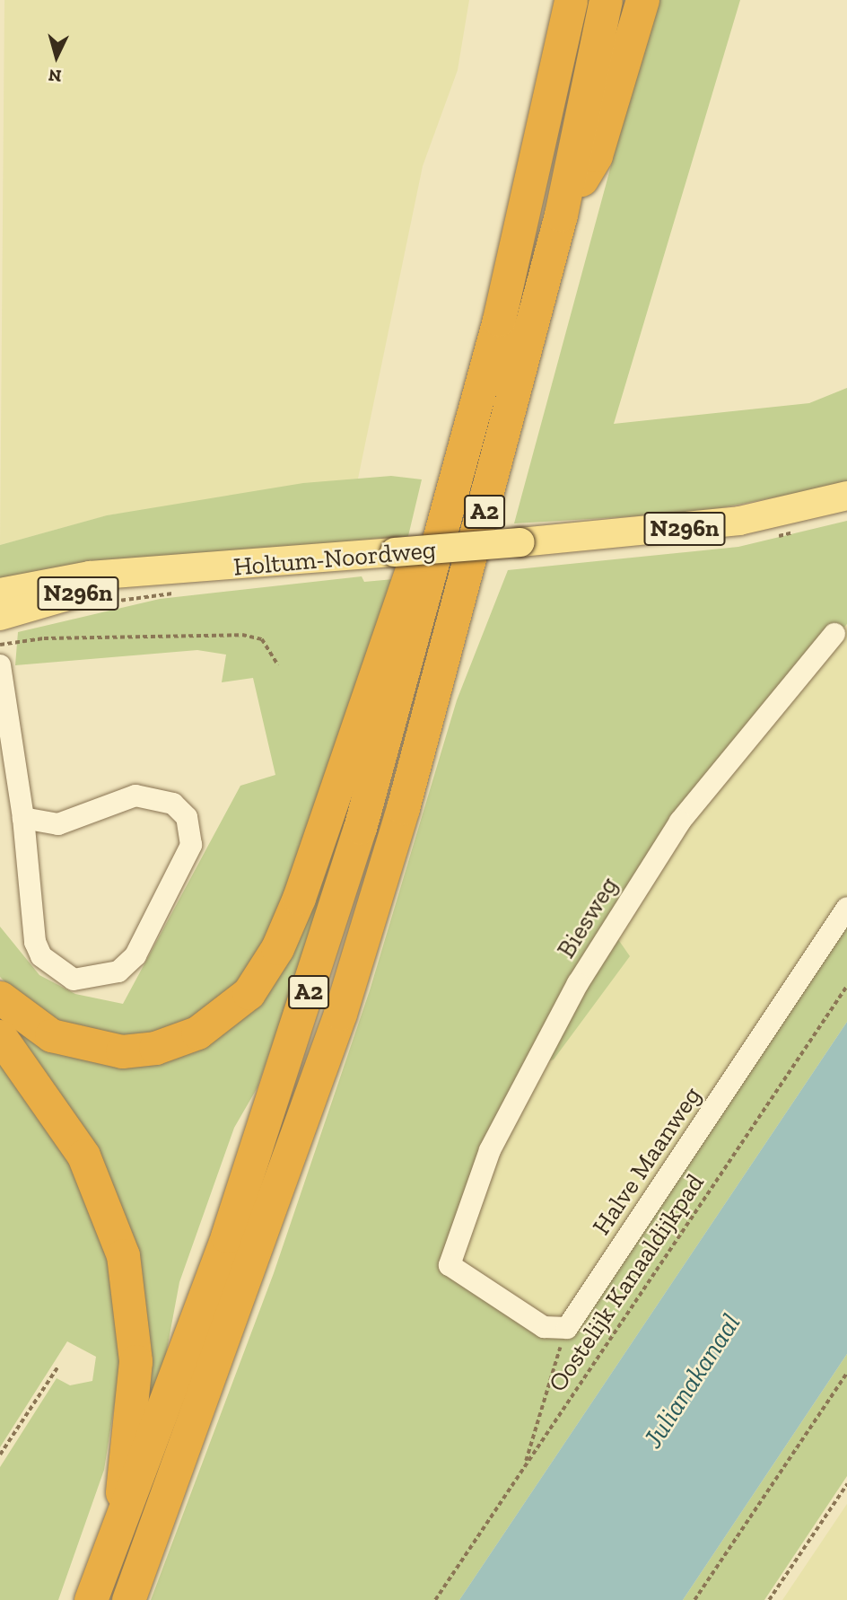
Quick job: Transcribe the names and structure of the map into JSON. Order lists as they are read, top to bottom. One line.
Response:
{"streets":{"highway":["A2"],"main road":["N296n","Holtum-Noordweg"],"street":["Biesweg","Halve Maanweg"],"path":["Oostelijk Kanaaldijkpad"]},"crossings":[["Biesweg","Halve Maanweg"]],"water":["Julianakanaal"],"north":"bottom"}
